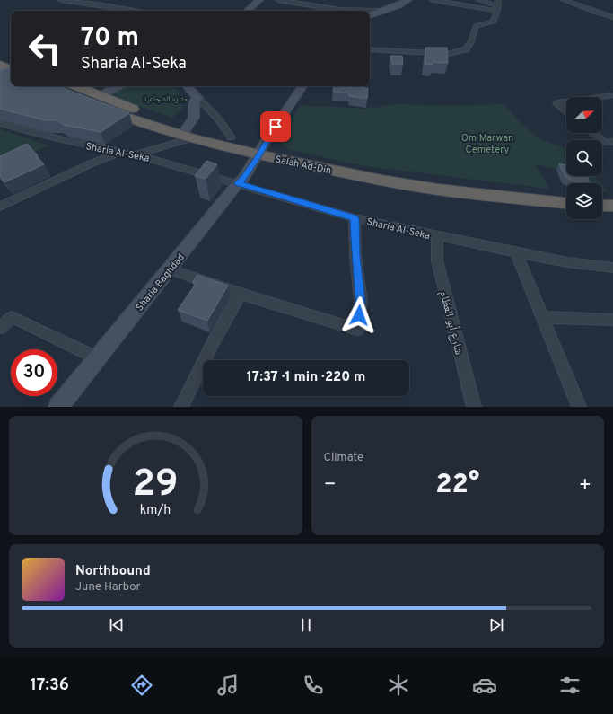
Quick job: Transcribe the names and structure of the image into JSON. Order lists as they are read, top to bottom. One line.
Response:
{"streets":{"highway":["Salah Ad-Din"],"main road":["Sharia Baghdad"],"street":["Sharia Al-Seka","شارع أبو العظام"]},"crossings":[["Sharia Al-Seka","Sharia Baghdad"],["Sharia Al-Seka","شارع أبو العظام"],["Salah Ad-Din","Sharia Baghdad"]],"parks":["متنزه الشجاعية","Om Marwan Cemetery"],"north":"top right","page":{"turn":["70 m","Sharia Al-Seka"],"limit":"30","trip":"17:37 · 1 min · 220 m","tile":"Climate","heat":["−","22°","+"],"song":["Northbound","June Harbor"],"tabs":"17:36","gauge":["29","km/h"]}}
